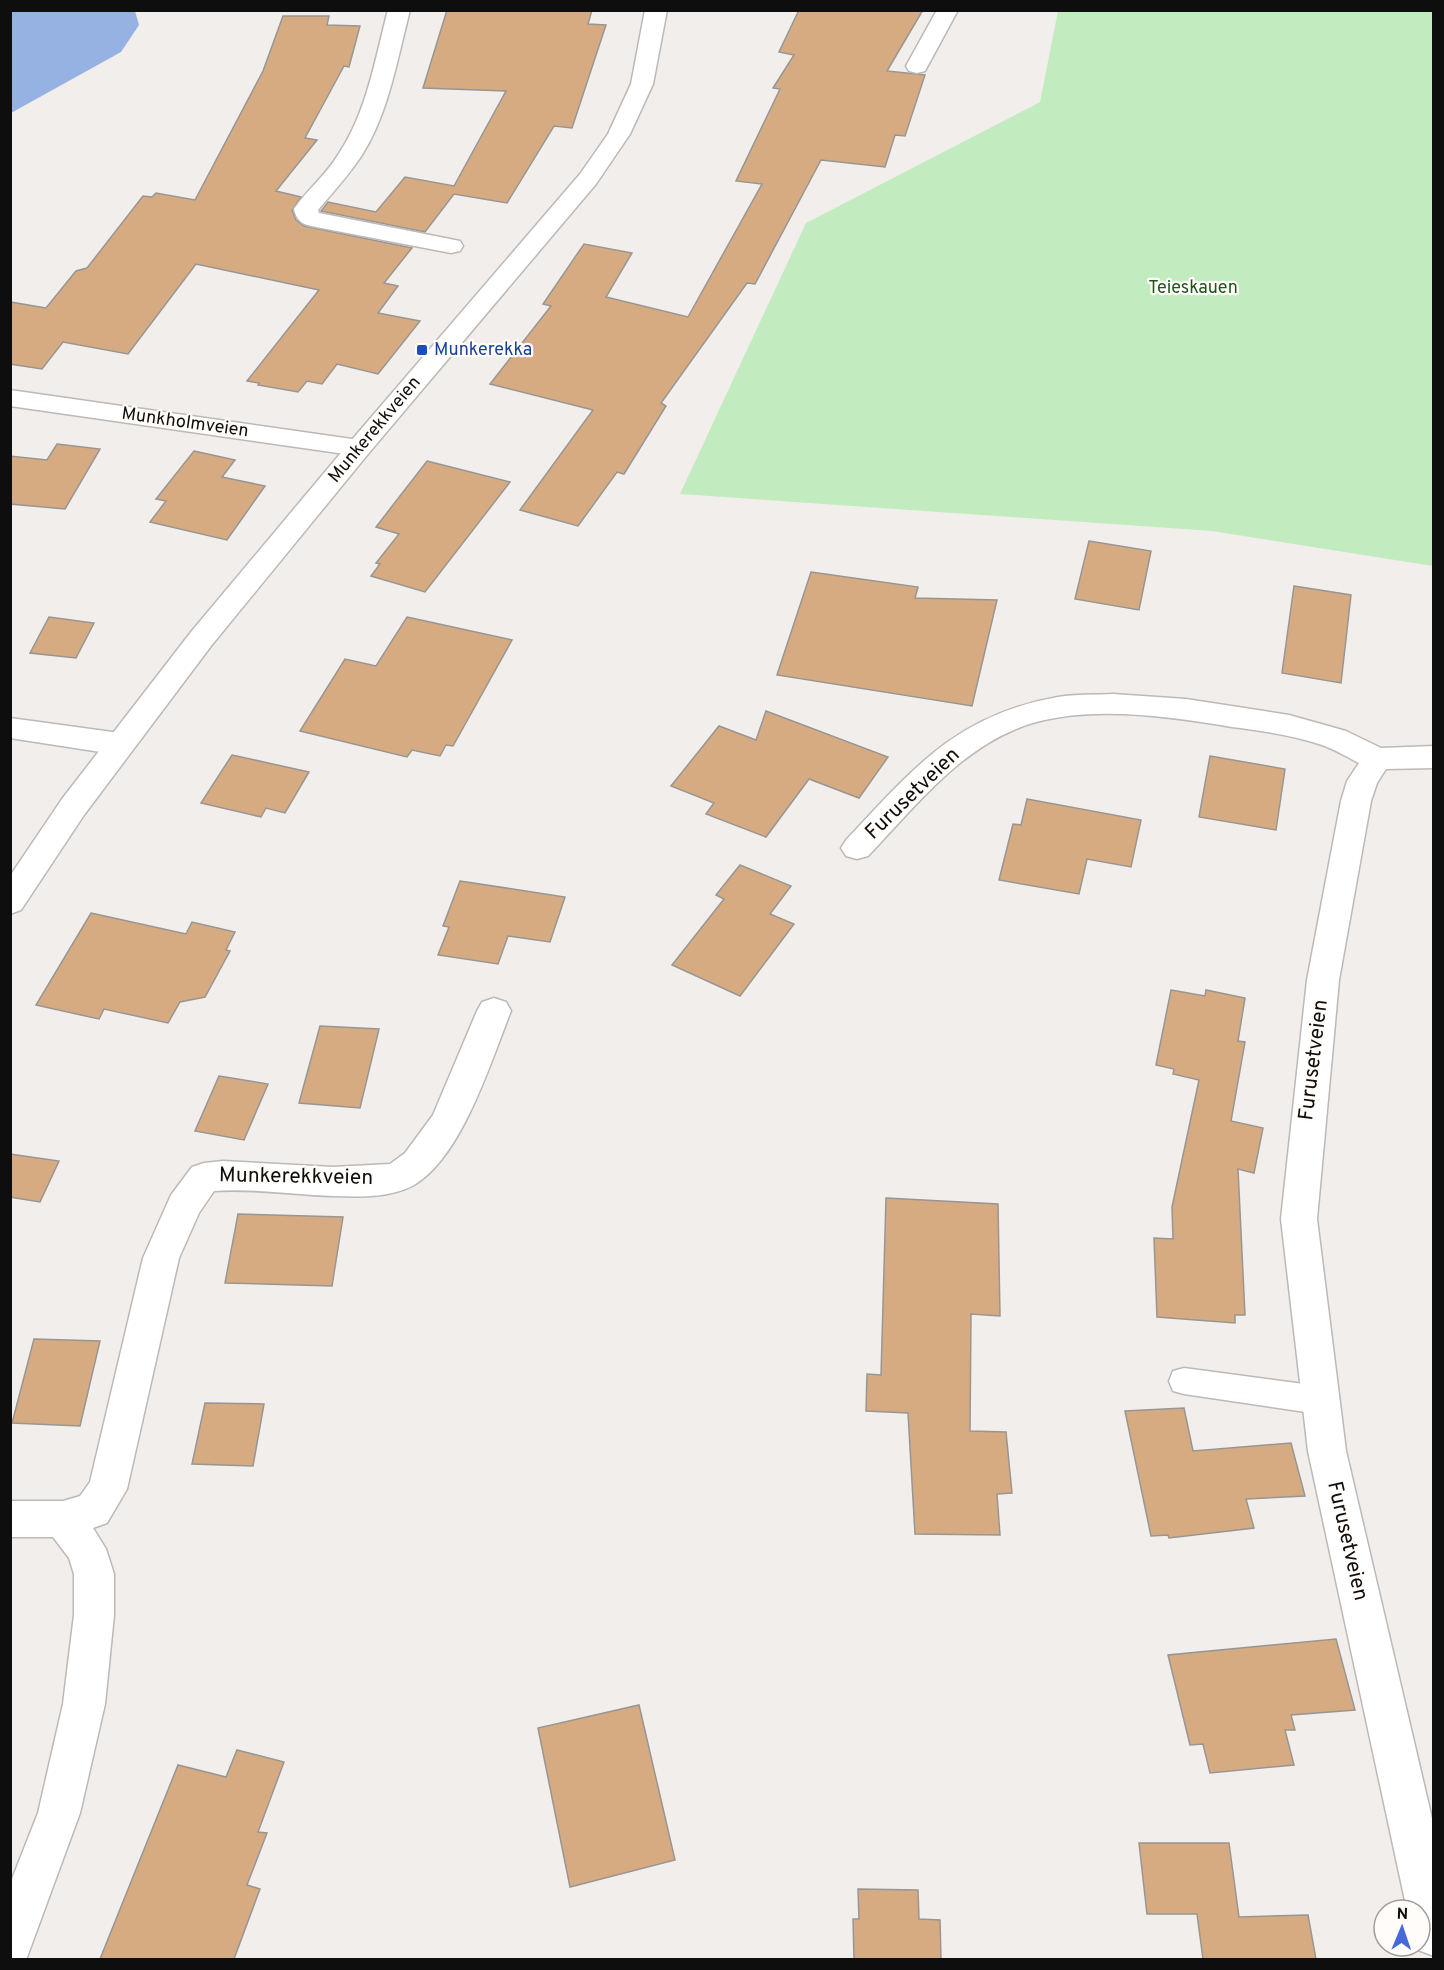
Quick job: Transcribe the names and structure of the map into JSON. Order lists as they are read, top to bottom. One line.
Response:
{"streets":{"street":["Munkholmveien","Munkerekkveien","Furusetveien"]},"crossings":[["Munkholmveien","Munkerekkveien"]],"parks":["Teieskauen"],"places":{"transit":["Munkerekka"]},"north":"top"}
